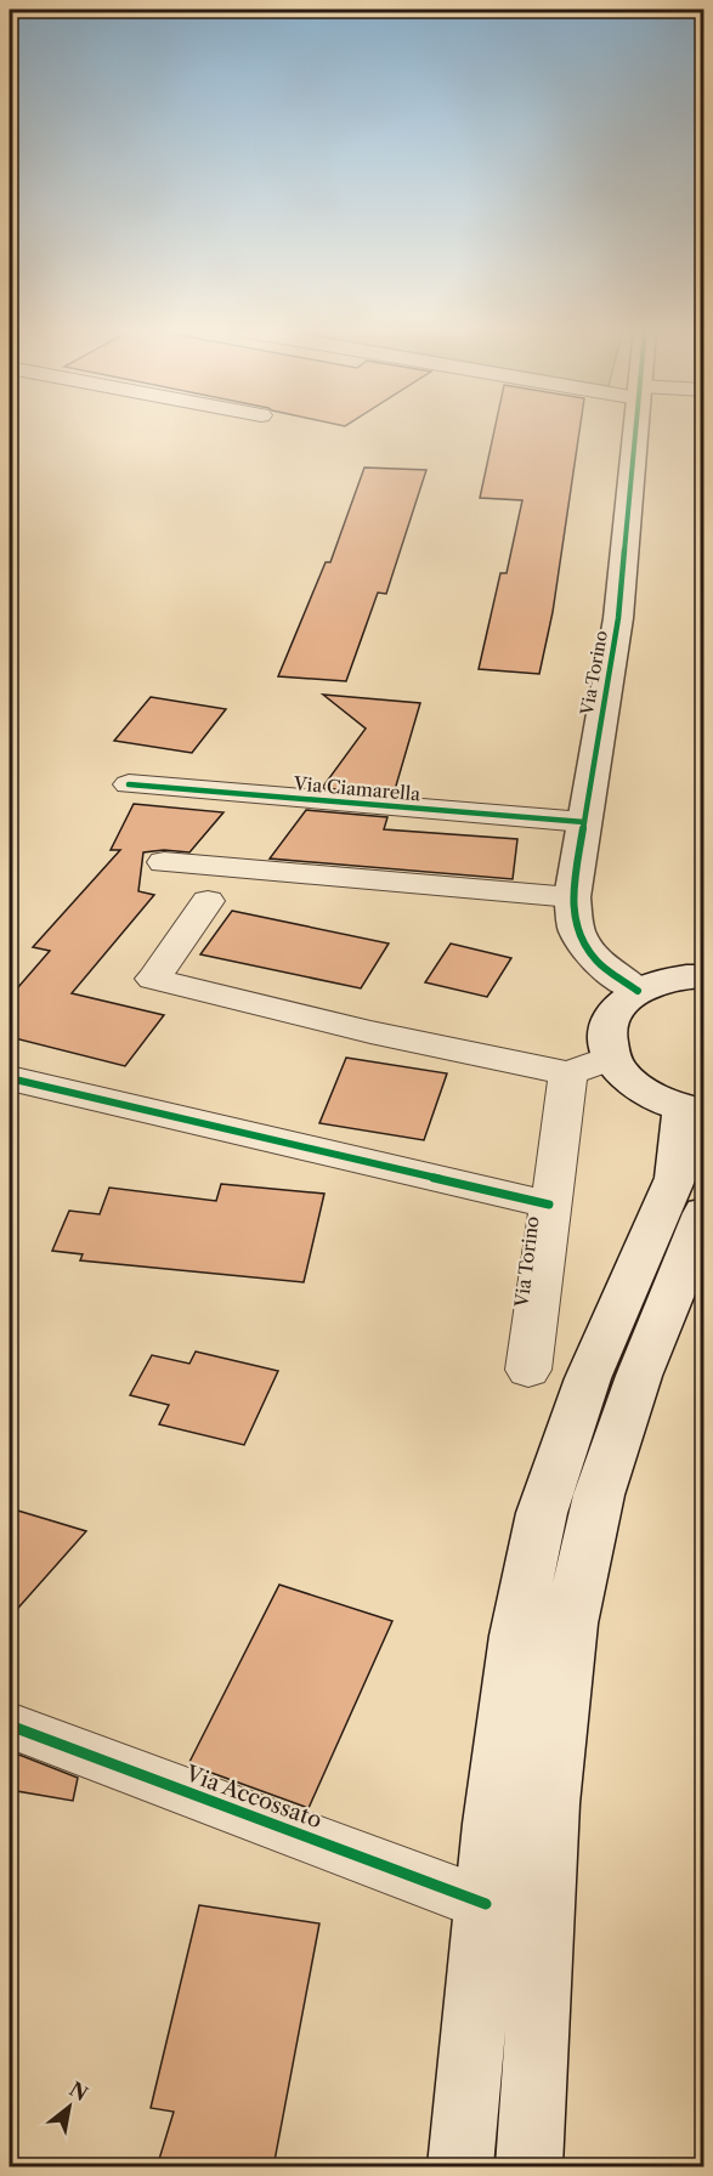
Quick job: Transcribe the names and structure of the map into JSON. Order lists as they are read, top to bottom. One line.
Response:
{"streets":{"main road":["Via Torino"],"street":["Via Ciamarella","Via Accossato"]},"crossings":[["Via Torino","Via Ciamarella"]],"north":"top right"}
